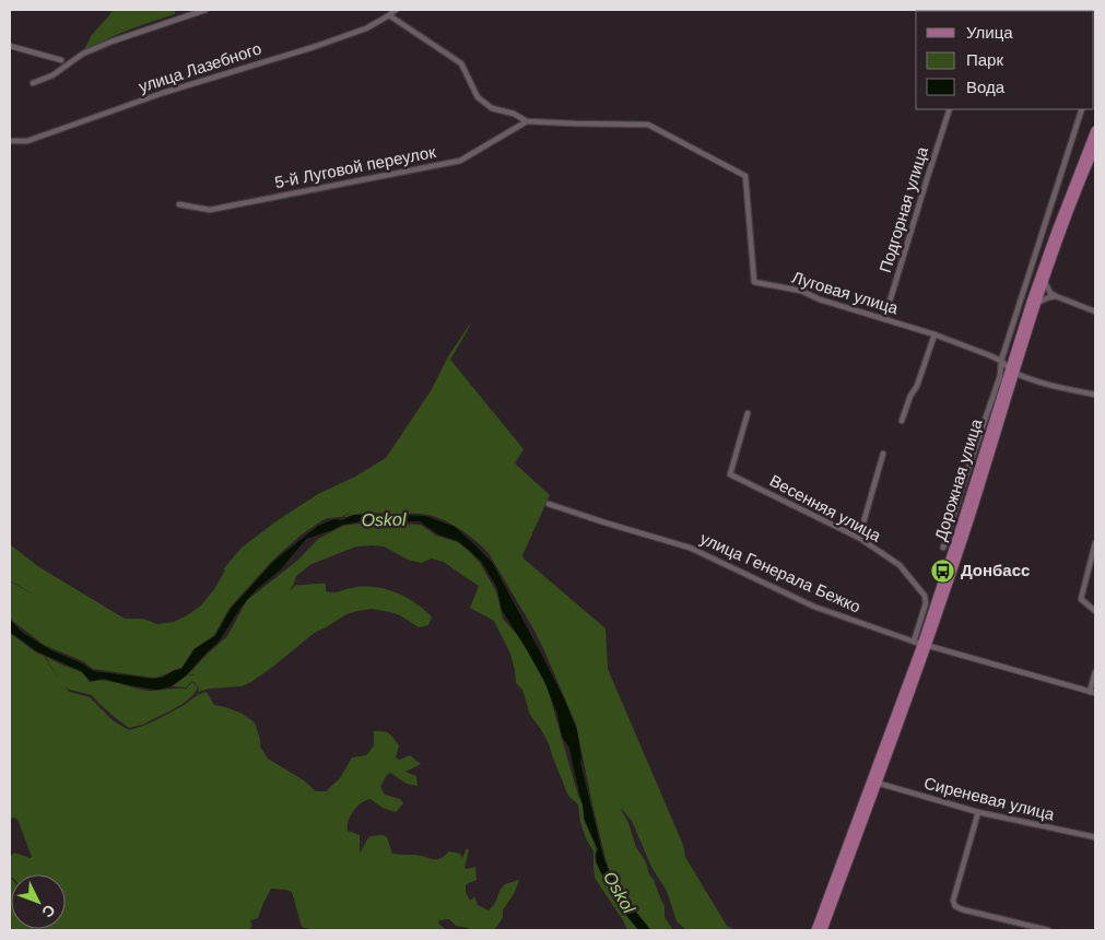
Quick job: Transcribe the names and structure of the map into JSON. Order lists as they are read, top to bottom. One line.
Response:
{"streets":{"main road":["Дорожная улица"],"street":["улица Лазебного","5-й Луговой переулок","Подгорная улица","Луговая улица","Весенняя улица","улица Генерала Бежко","Сиреневая улица"]},"crossings":[["улица Лазебного","Луговая улица"],["5-й Луговой переулок","Луговая улица"],["Подгорная улица","Луговая улица"],["Луговая улица","Дорожная улица"],["Дорожная улица","Весенняя улица"],["Дорожная улица","улица Генерала Бежко"],["Дорожная улица","Сиреневая улица"],["Весенняя улица","улица Генерала Бежко"]],"water":["Oskol"],"places":{"bus stop":["Донбасс"]},"legend":["Улица","Парк","Вода"],"north":"bottom right"}
